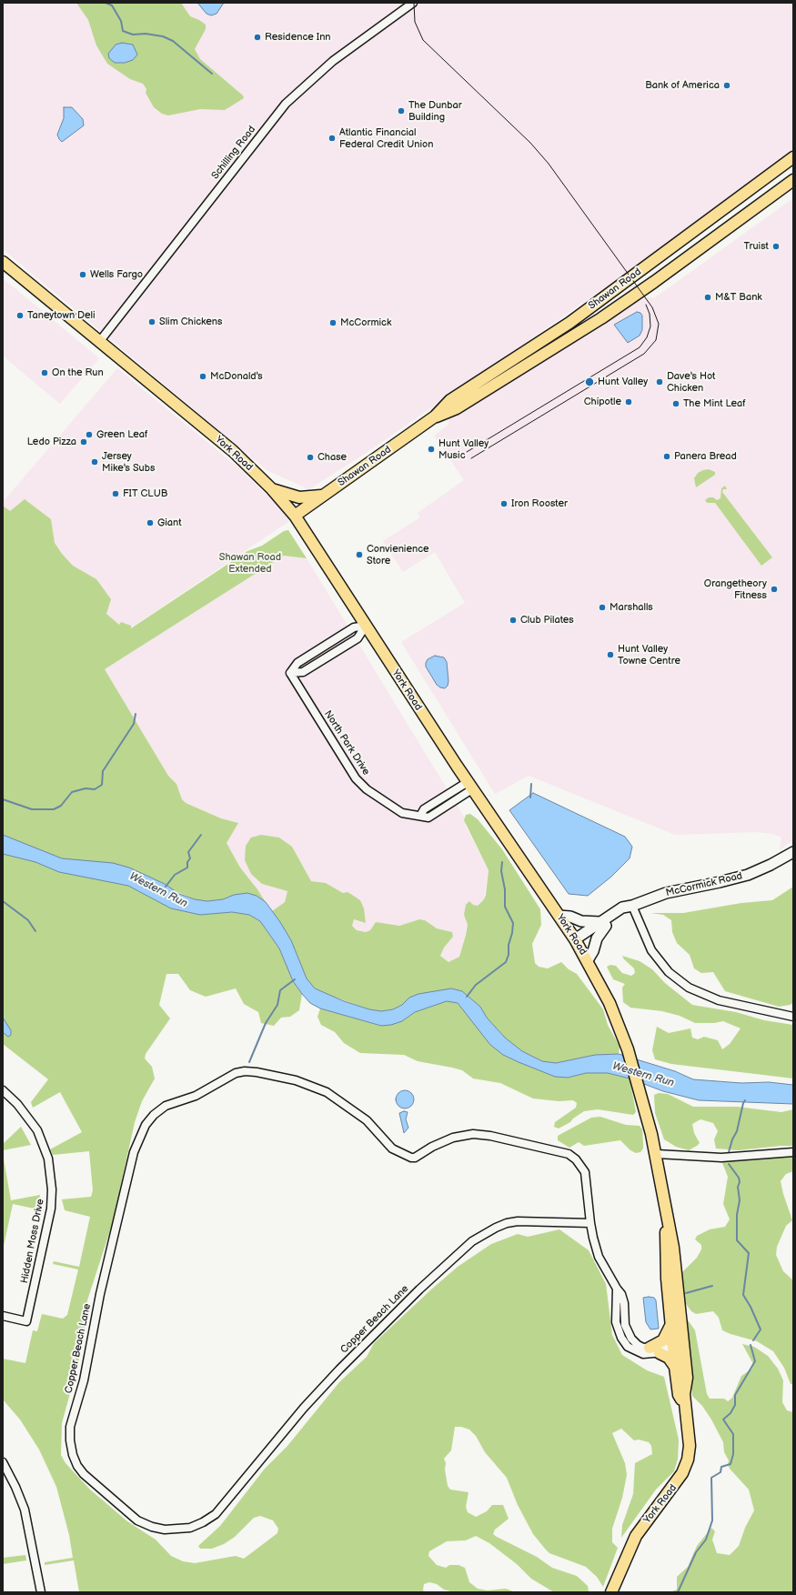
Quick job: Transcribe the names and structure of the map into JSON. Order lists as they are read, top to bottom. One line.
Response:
{"streets":{"main road":["Shawan Road","York Road","McCormick Road"],"street":["Schilling Road","North Park Drive","Hidden Moss Drive","Copper Beach Lane"]},"crossings":[["Schilling Road","York Road"],["Shawan Road","York Road"],["York Road","North Park Drive"],["York Road","McCormick Road"],["York Road","Copper Beach Lane"]],"water":["Western Run"],"parks":["Shawan Road Extended"],"places":["Residence Inn","Bank of America","The Dunbar Building","Atlantic Financial Federal Credit Union","Truist","Wells Fargo","M&T Bank","Taneytown Deli","Slim Chickens","McCormick","On the Run","McDonald's","Hunt Valley","Dave's Hot Chicken","Chipotle","The Mint Leaf","Green Leaf","Ledo Pizza","Hunt Valley Music","Panera Bread","Chase","Jersey Mike's Subs","FIT CLUB","Iron Rooster","Giant","Convienience Store","Orangetheory Fitness","Marshalls","Club Pilates","Hunt Valley Towne Centre"]}
